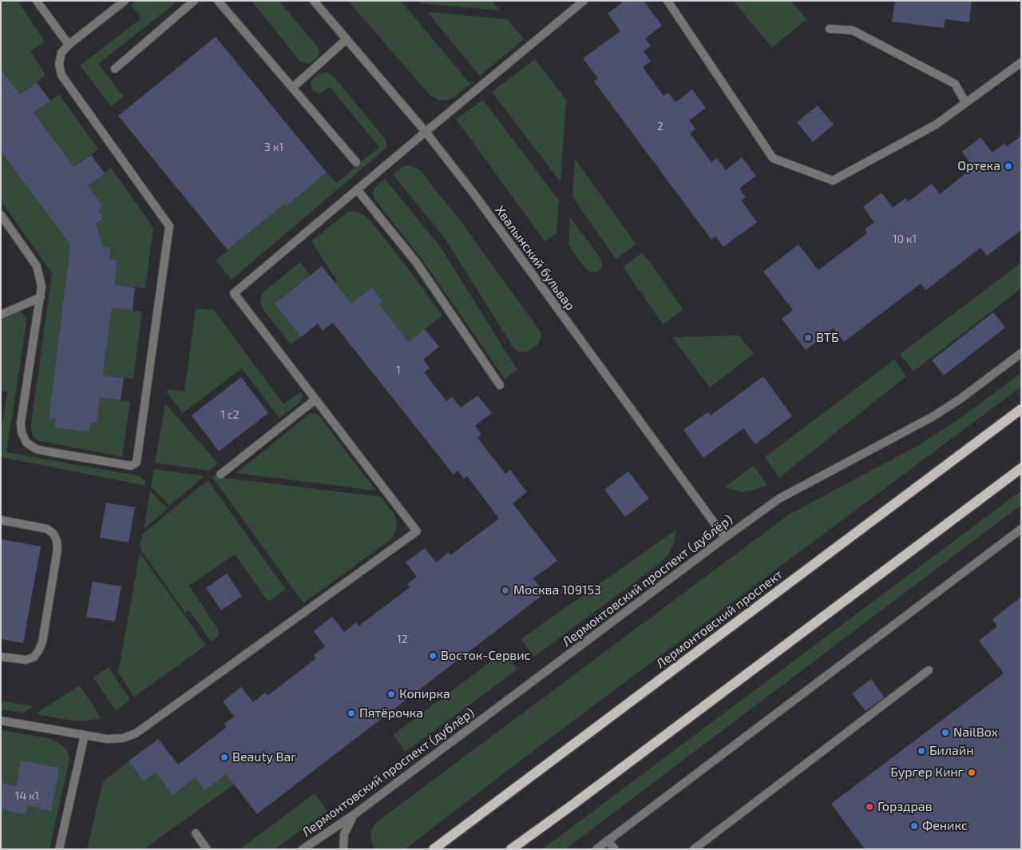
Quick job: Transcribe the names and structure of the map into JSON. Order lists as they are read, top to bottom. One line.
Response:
{"streets":{"main road":["Лермонтовский проспект"],"street":["Хвалынский бульвар","Лермонтовский проспект (дублёр)"]},"crossings":[["Хвалынский бульвар","Лермонтовский проспект (дублёр)"]],"places":["Ортека","ВТБ","Москва 109153","Восток-Сервис","Копирка","Пятёрочка","NailBox","Билайн","Beauty Bar","Бургер Кинг","Горздрав","Феникс"],"house_numbers":["2","3 к1","10 к1","1","1 с2","12","14 к1"]}
